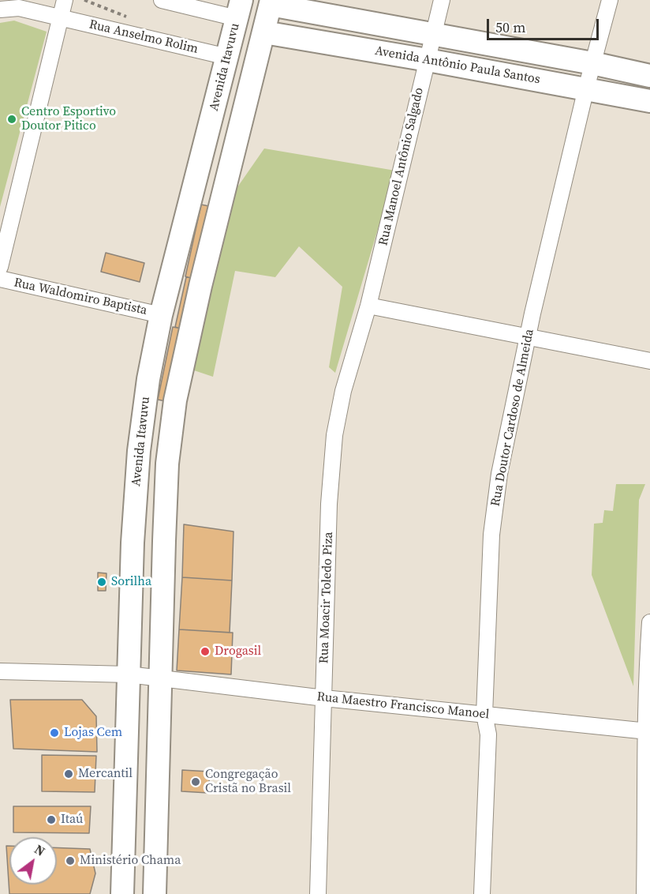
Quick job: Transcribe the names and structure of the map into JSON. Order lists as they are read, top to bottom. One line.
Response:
{"streets":{"main road":["Avenida Antônio Paula Santos","Avenida Itavuvu"],"street":["Rua Anselmo Rolim","Rua Manoel Antônio Salgado","Rua Waldomiro Baptista","Rua Doutor Cardoso de Almeida","Rua Moacir Toledo Piza","Rua Maestro Francisco Manoel"]},"crossings":[["Rua Anselmo Rolim","Avenida Itavuvu"],["Avenida Antônio Paula Santos","Rua Manoel Antônio Salgado"],["Avenida Antônio Paula Santos","Rua Doutor Cardoso de Almeida"],["Avenida Itavuvu","Rua Waldomiro Baptista"],["Avenida Itavuvu","Rua Maestro Francisco Manoel"],["Rua Manoel Antônio Salgado","Rua Moacir Toledo Piza"],["Rua Doutor Cardoso de Almeida","Rua Maestro Francisco Manoel"],["Rua Moacir Toledo Piza","Rua Maestro Francisco Manoel"]],"places":["Centro Esportivo Doutor Pitico","Sorilha","Drogasil","Lojas Cem","Mercantil","Congregação Cristã no Brasil","Itaú","Ministério Chama"],"scale_bar":"50 m","north":"top right"}
